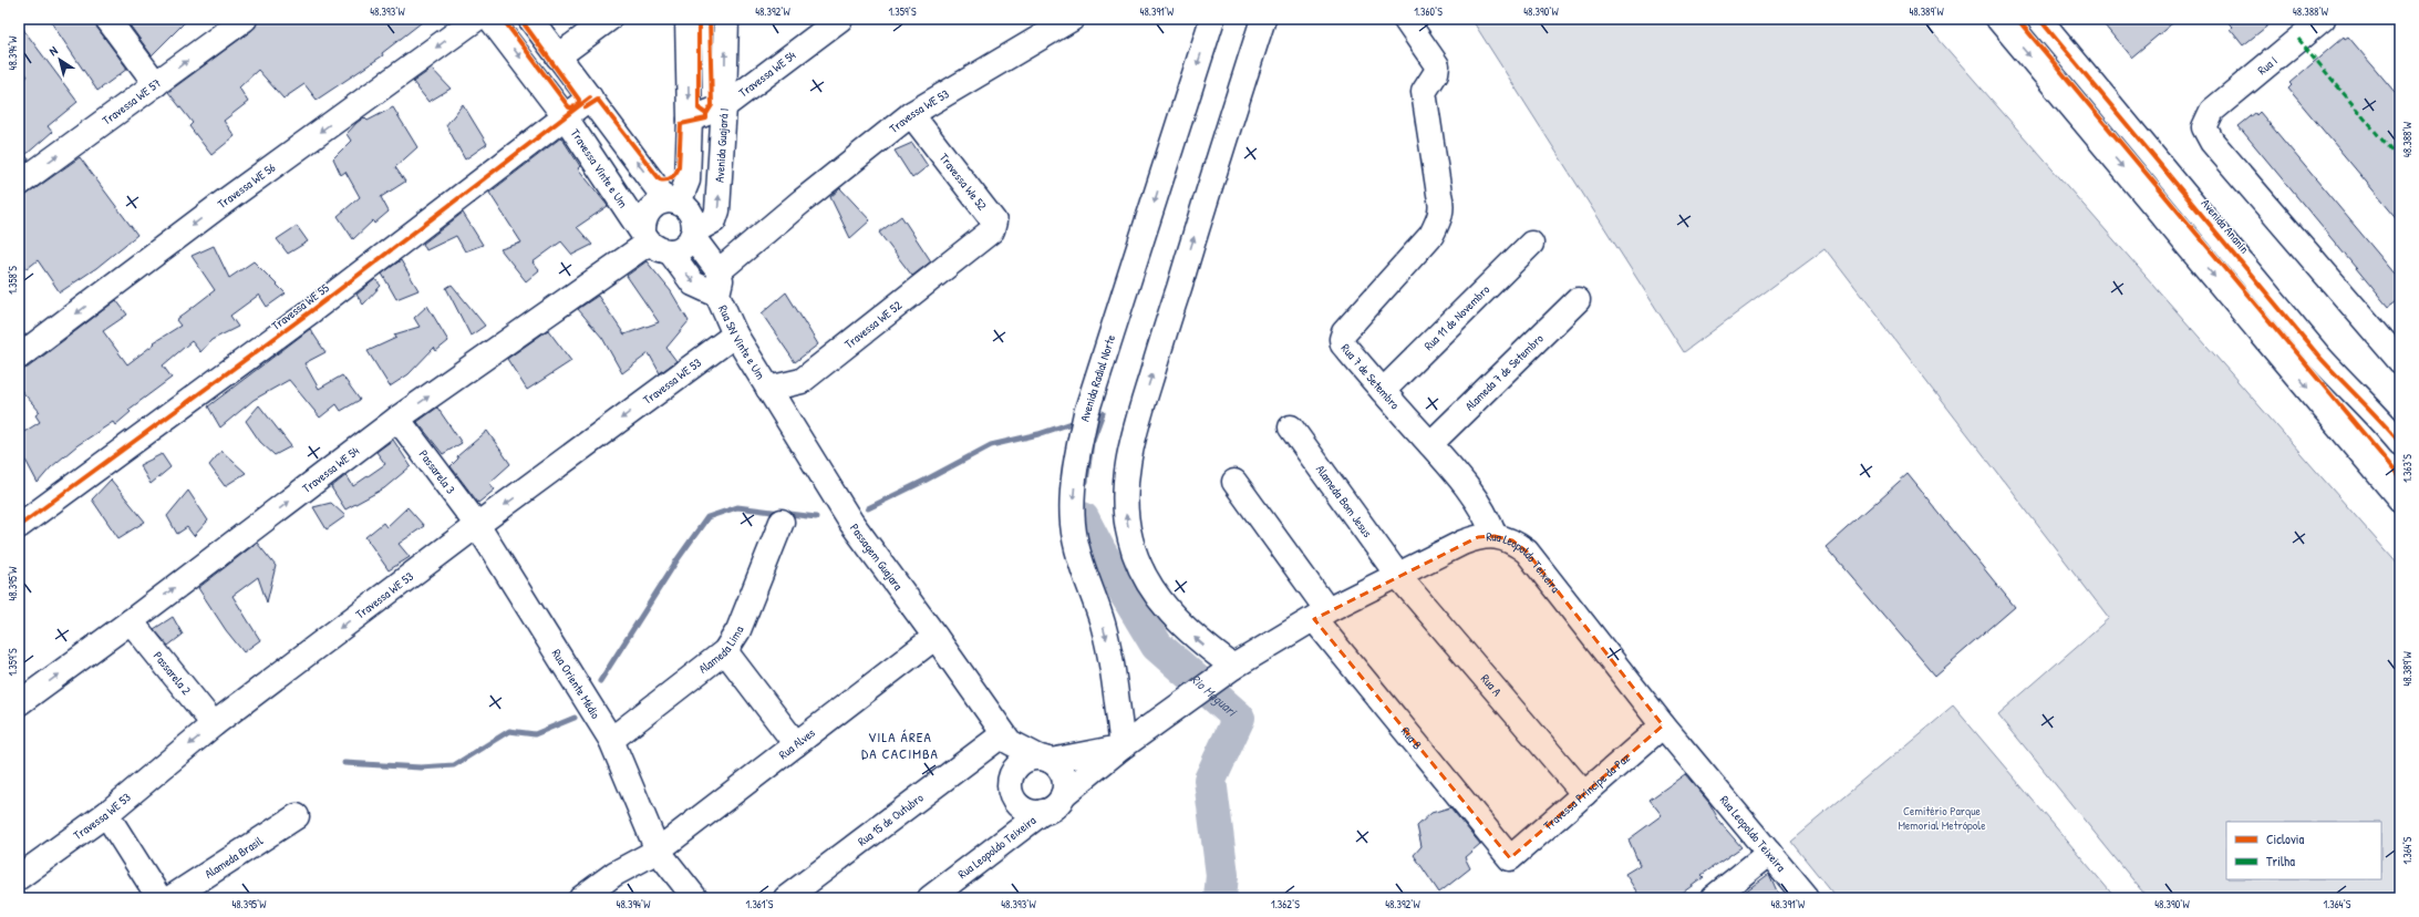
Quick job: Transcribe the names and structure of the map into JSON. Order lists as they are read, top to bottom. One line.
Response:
{"streets":{"main road":["Rua I","Travessa WE 54","Travessa WE 57","Travessa WE 53","Avenida Guajará I","Travessa Vinte e Um","Travessa We 52","Travessa WE 56","Avenida Ananin","Travessa WE 55","Rua 11 de Novembro","Travessa WE 52","Rua SN Vinte e Um","Alameda 7 de Setembro","Rua 7 de Setembro","Avenida Radial Norte","Passarela 3","Alameda Bom Jesus","Passagem Guajara","Rua Leopoldo Teixeira","Alameda Lima","Passarela 2","Rua Oriente Médio","Rua A","Rua B","Rua Alves","Travessa Príncipe da Paz","Rua 15 de Outubro","Alameda Brasil"]},"crossings":[["Travessa WE 54","Avenida Guajará I"],["Travessa WE 54","Travessa Vinte e Um"],["Travessa WE 54","Rua SN Vinte e Um"],["Travessa WE 54","Passarela 3"],["Travessa WE 54","Passarela 2"],["Travessa WE 53","Travessa We 52"],["Travessa WE 53","Rua SN Vinte e Um"],["Travessa WE 53","Passarela 3"],["Travessa WE 53","Passarela 2"],["Travessa WE 53","Rua Oriente Médio"],["Avenida Guajará I","Travessa Vinte e Um"],["Avenida Guajará I","Rua SN Vinte e Um"],["Travessa Vinte e Um","Travessa WE 55"],["Travessa Vinte e Um","Rua SN Vinte e Um"],["Travessa We 52","Travessa WE 52"],["Rua 11 de Novembro","Rua 7 de Setembro"],["Travessa WE 52","Rua SN Vinte e Um"],["Travessa WE 52","Passagem Guajara"],["Rua SN Vinte e Um","Passagem Guajara"],["Alameda 7 de Setembro","Rua 7 de Setembro"],["Rua 7 de Setembro","Rua Leopoldo Teixeira"],["Avenida Radial Norte","Rua Leopoldo Teixeira"],["Passarela 3","Rua Oriente Médio"],["Alameda Bom Jesus","Rua Leopoldo Teixeira"],["Alameda Bom Jesus","Rua A"],["Passagem Guajara","Rua Leopoldo Teixeira"],["Passagem Guajara","Rua Alves"],["Passagem Guajara","Rua 15 de Outubro"],["Rua Leopoldo Teixeira","Rua A"],["Rua Leopoldo Teixeira","Rua B"],["Rua Leopoldo Teixeira","Travessa Príncipe da Paz"],["Alameda Lima","Rua Oriente Médio"],["Rua Oriente Médio","Rua Alves"],["Rua A","Travessa Príncipe da Paz"],["Rua B","Travessa Príncipe da Paz"]],"one_way":["Travessa WE 54","Travessa WE 57","Travessa WE 53","Travessa WE 56"],"districts":["VILA ÁREA DA CACIMBA"],"water":["Rio Maguari"],"parks":["Cemitério Parque Memorial Metrópole"],"legend":["Ciclovia","Trilha"],"north":"top left","coordinates":["48.393°W","48.392°W","1.359°S","48.391°W","1.360°S","48.390°W","48.389°W","48.388°W","48.394°W","1.358°S","1.363°S","48.395°W","1.364°S","1.361°S","1.362°S"]}
